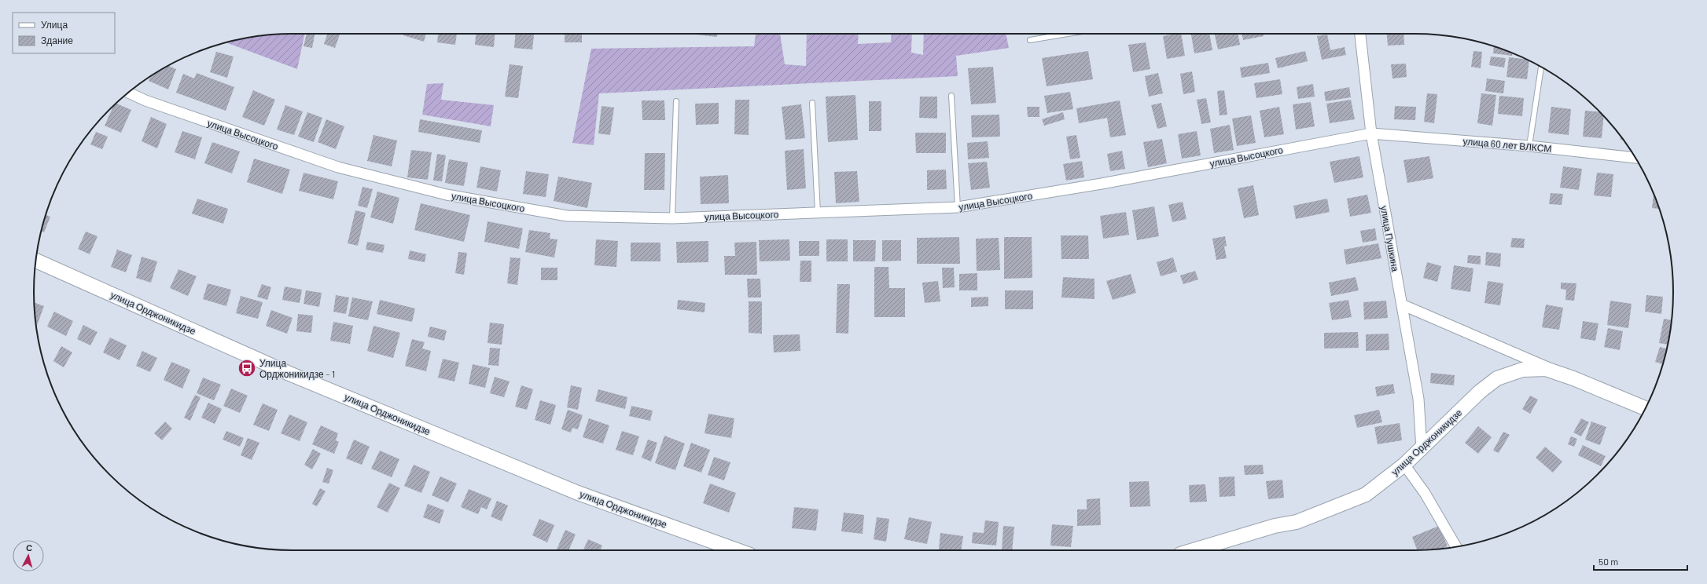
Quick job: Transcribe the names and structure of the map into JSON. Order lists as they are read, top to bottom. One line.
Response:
{"streets":{"main road":["улица Орджоникидзе"],"street":["улица Высоцкого","улица 60 лет ВЛКСМ","улица Пушкина"]},"crossings":[["улица Высоцкого","улица 60 лет ВЛКСМ"],["улица Высоцкого","улица Пушкина"],["улица 60 лет ВЛКСМ","улица Пушкина"],["улица Пушкина","улица Орджоникидзе"]],"places":{"bus stop":["Улица Орджоникидзе – 1"]},"legend":["Улица","Здание"],"scale_bar":"50 m","north":"top"}
